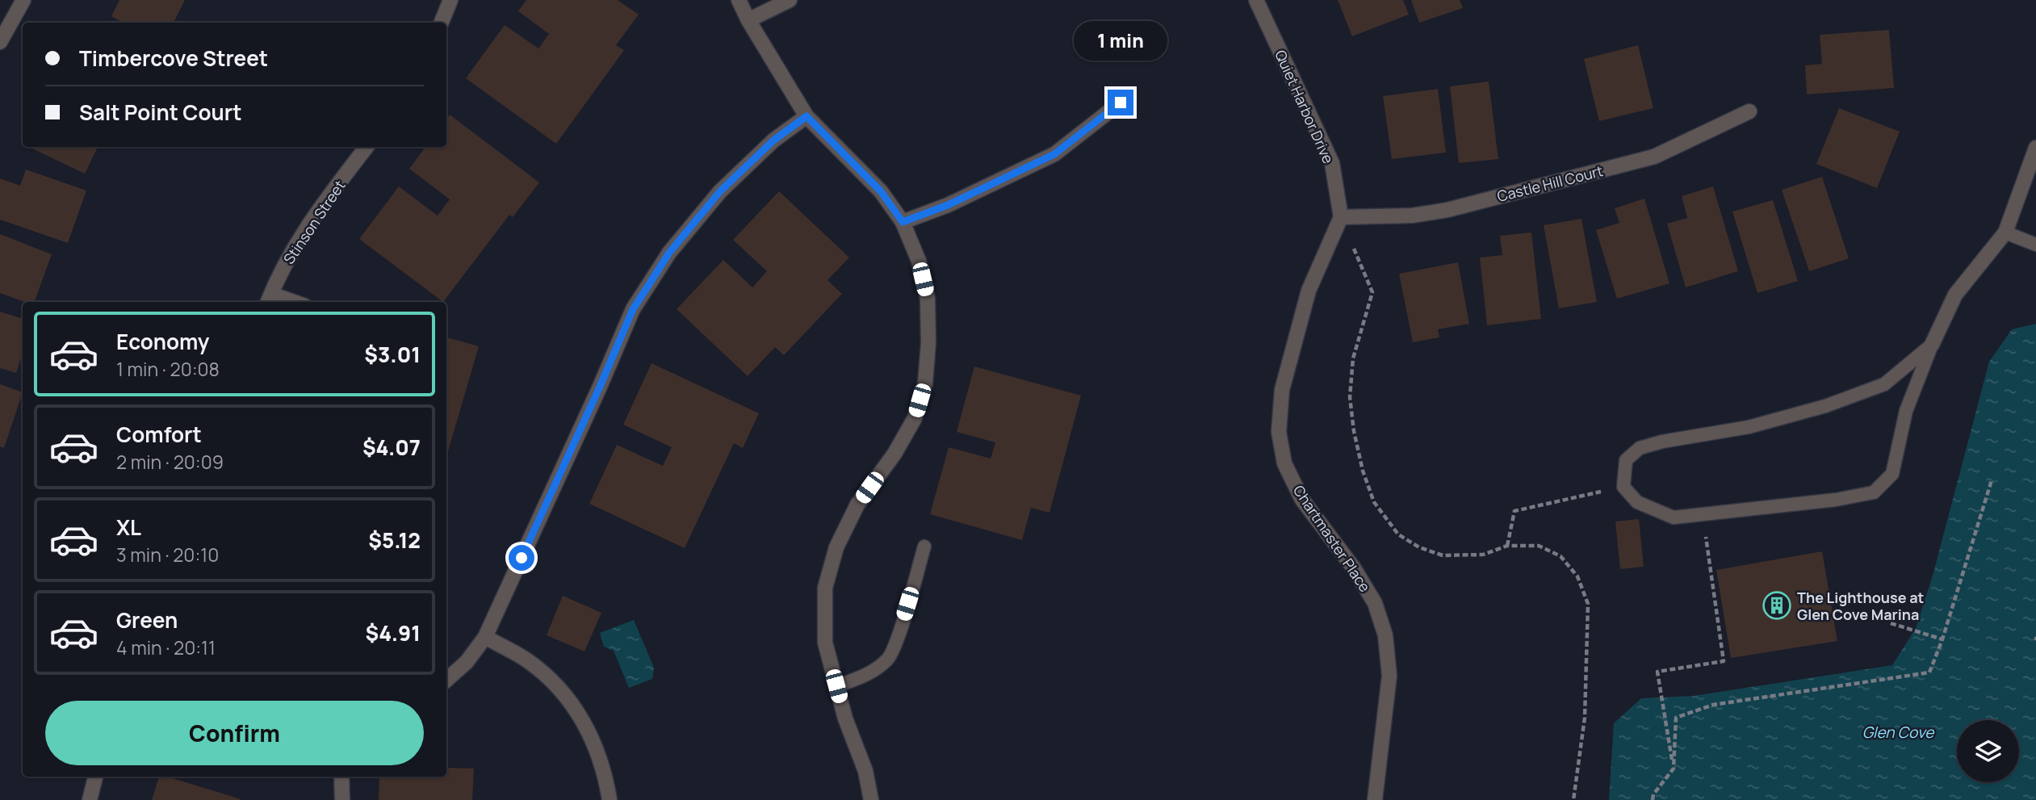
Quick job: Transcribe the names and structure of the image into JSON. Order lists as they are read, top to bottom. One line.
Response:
{"streets":{"street":["Quiet Harbor Drive","Castle Hill Court","Stinson Street","Chartmaster Place"]},"crossings":[["Quiet Harbor Drive","Castle Hill Court"],["Quiet Harbor Drive","Chartmaster Place"],["Castle Hill Court","Chartmaster Place"]],"water":["Glen Cove"],"places":{"building":["The Lighthouse at Glen Cove Marina"]},"page":{"bubble":"1 min","banner":["Timbercove Street","Salt Point Court"],"list":[{"name":"Economy","note":"1 min · 20:08","value":"$3.01"},{"name":"Comfort","note":"2 min · 20:09","value":"$4.07"},{"name":"XL","note":"3 min · 20:10","value":"$5.12"},{"name":"Green","note":"4 min · 20:11","value":"$4.91"}],"buttons":"Confirm"}}
